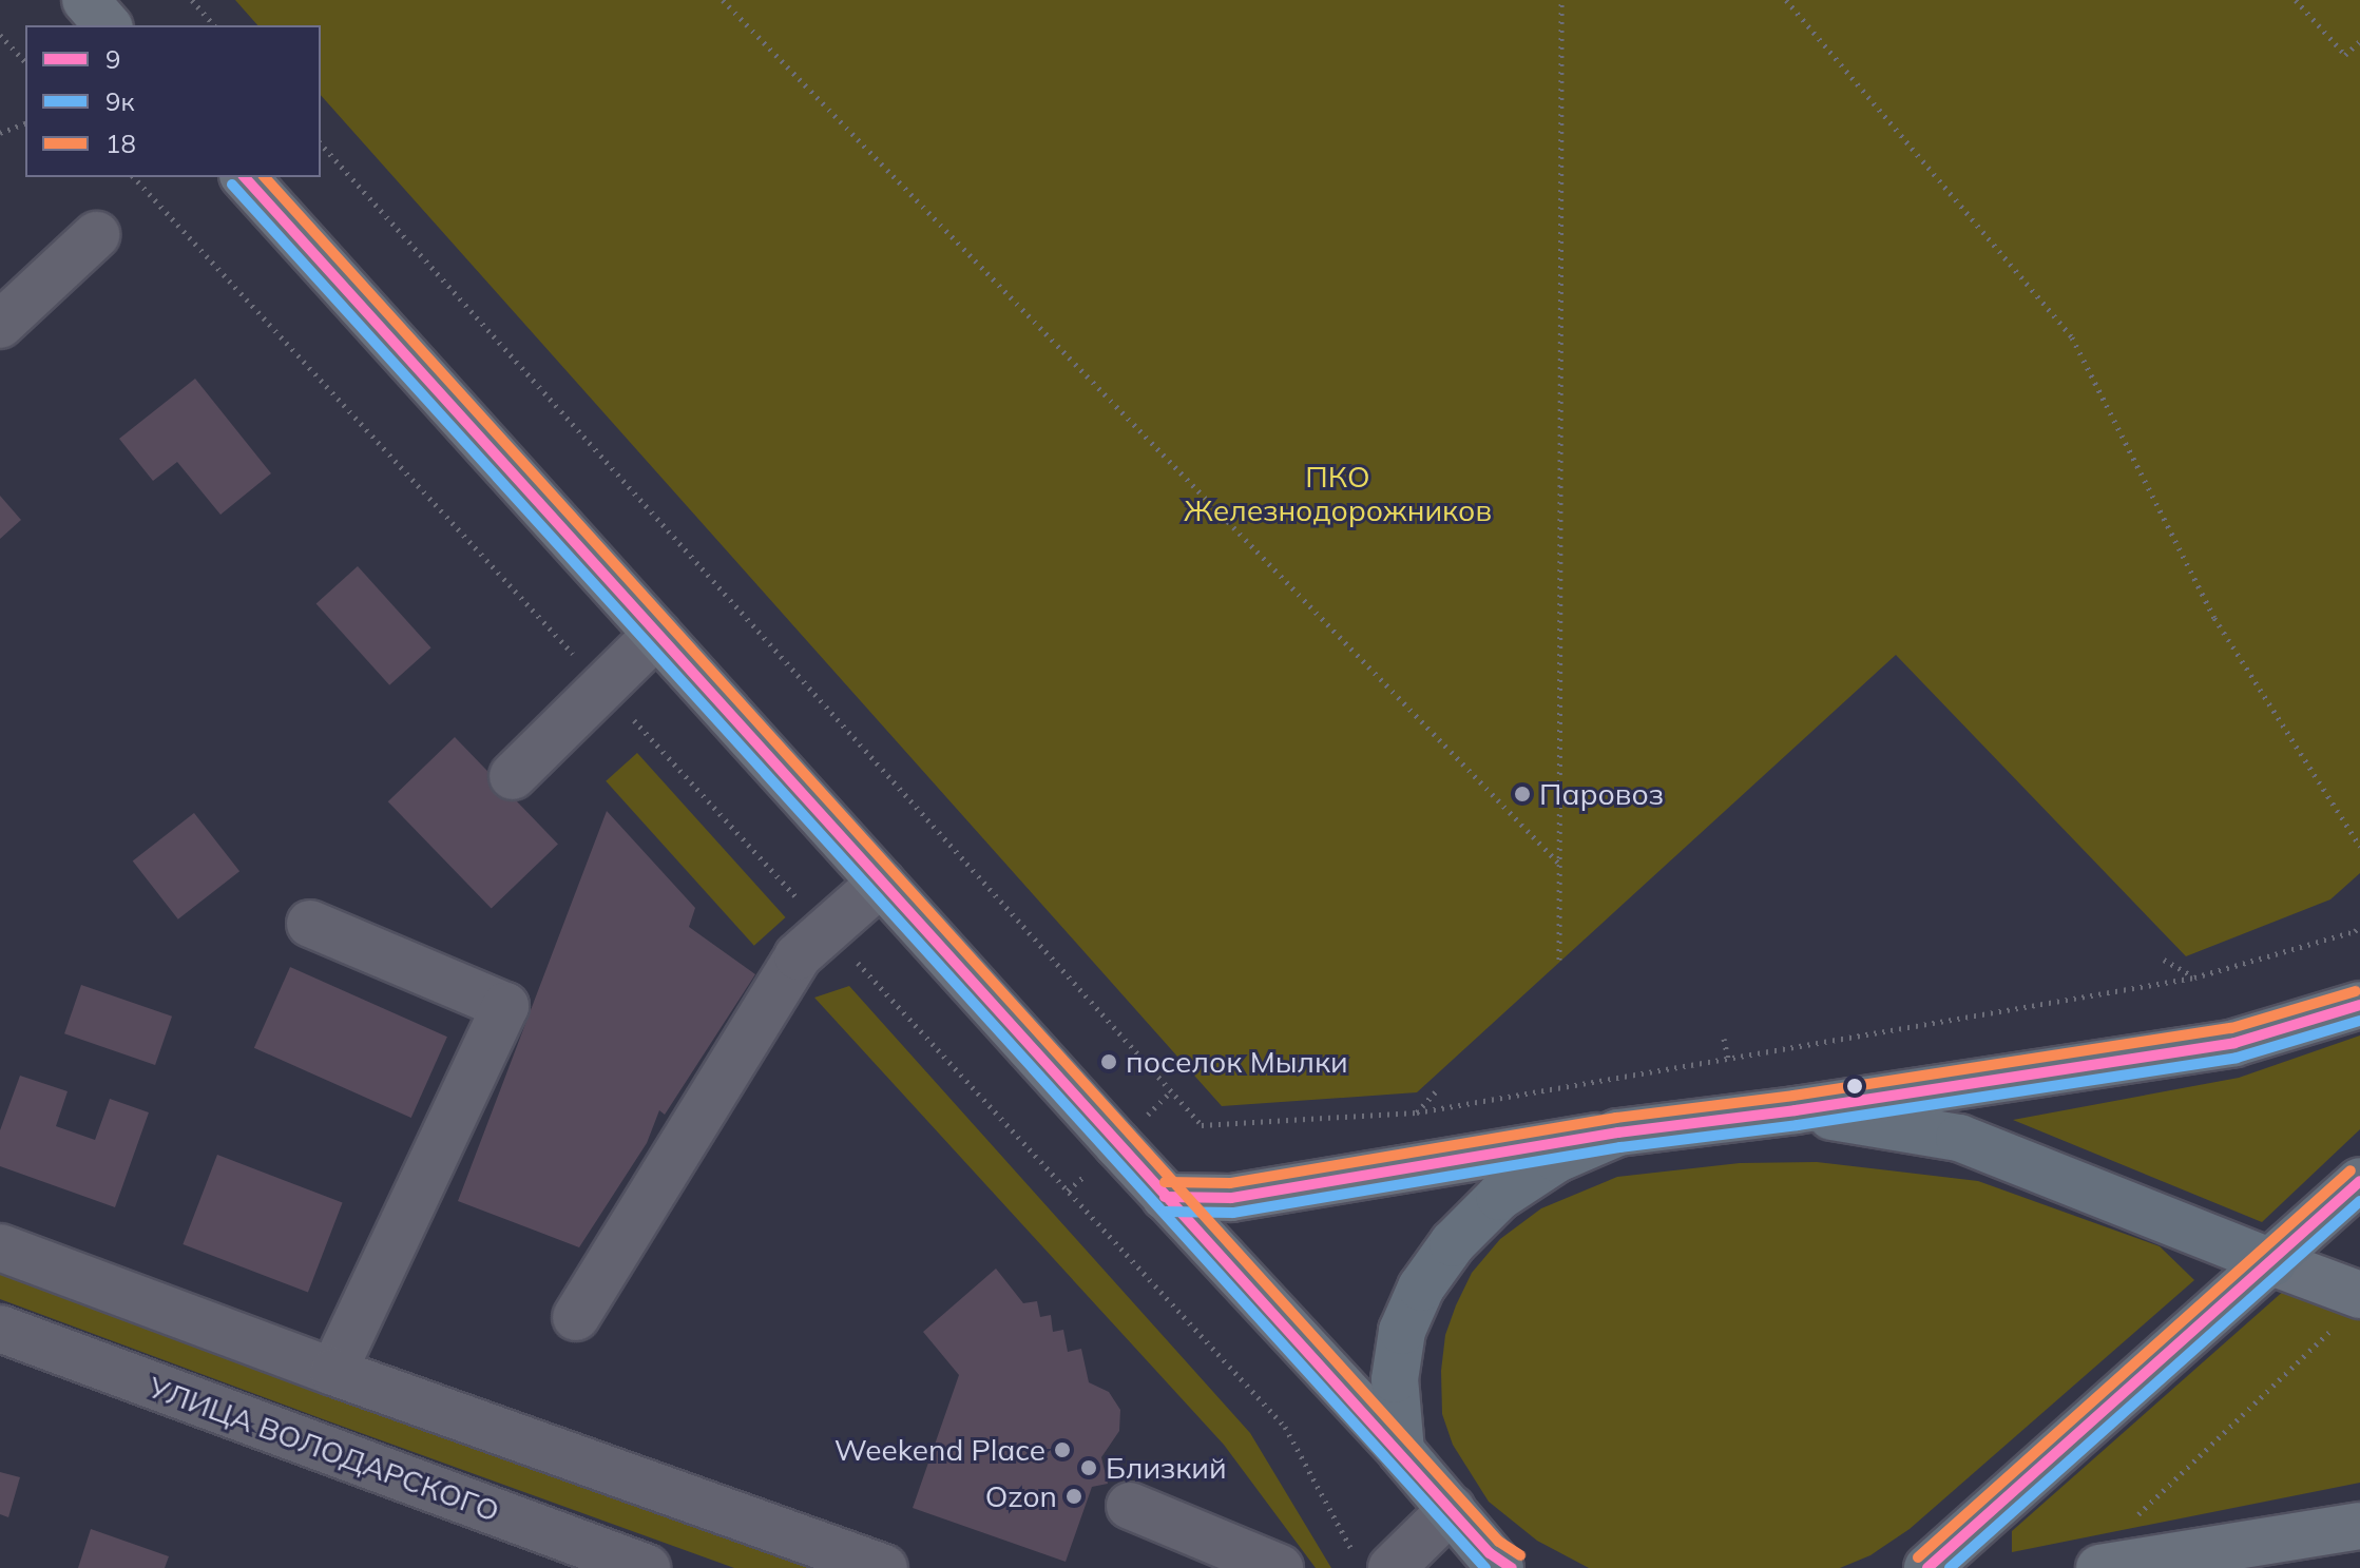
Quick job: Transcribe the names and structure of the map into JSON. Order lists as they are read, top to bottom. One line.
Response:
{"streets":{"street":["УЛИЦА ВОЛОДАРСКОГО"]},"parks":["ПКО Железнодорожников"],"places":["Паровоз","поселок Мылки","Weekend Place","Близкий","Ozon"],"lines":["transit line 9","transit line 18","transit line 9к"],"legend":["9","9к","18"]}
